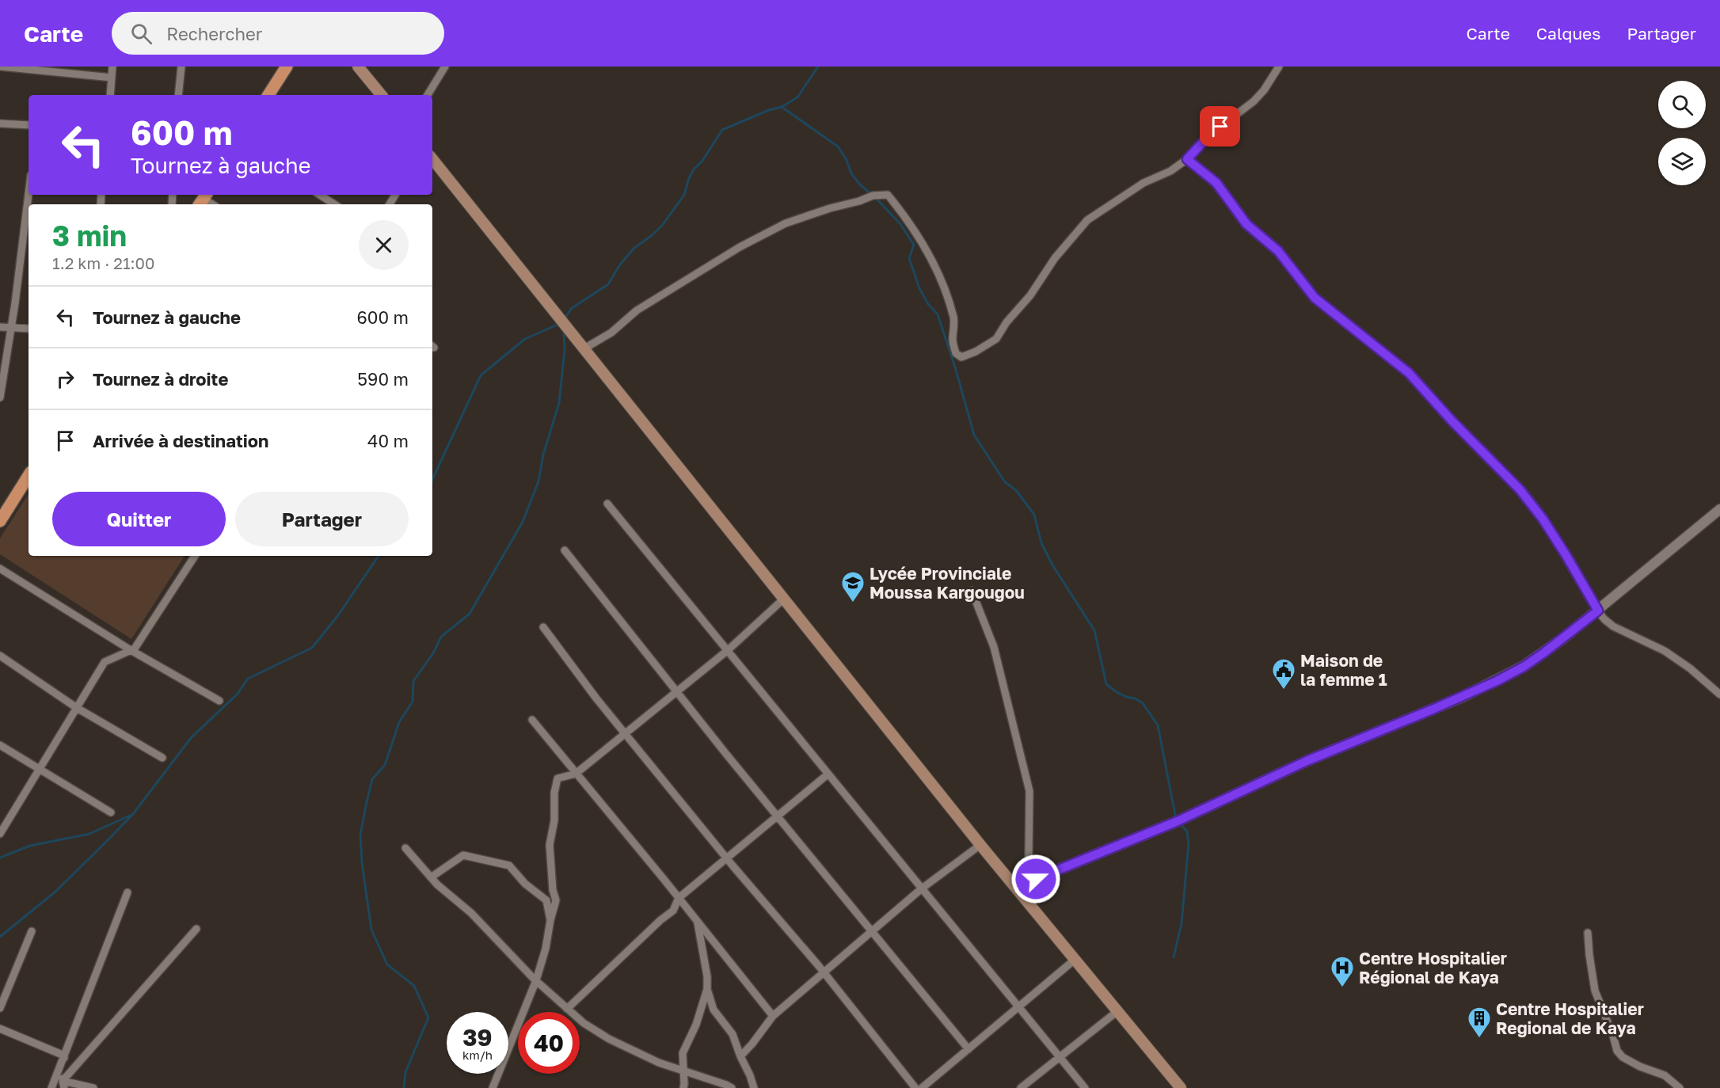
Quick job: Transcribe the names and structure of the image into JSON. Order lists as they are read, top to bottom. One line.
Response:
{"places":{"school or university":["Lycée Provinciale Moussa Kargougou"],"public building":["Maison de la femme 1"],"hospital":["Centre Hospitalier Régional de Kaya"],"building":["Centre Hospitalier Regional de Kaya"]},"page":{"header":"Carte","search":"Rechercher","nav":["Carte","Calques","Partager"],"turn":["600 m","Tournez à gauche"],"heading":["3 min","1.2 km · 21:00"],"list":[{"name":"Tournez à gauche","value":"600 m"},{"name":"Tournez à droite","value":"590 m"},{"name":"Arrivée à destination","value":"40 m"}],"buttons":["Quitter","Partager"],"speed":"39 km/h","limit":"40"}}
